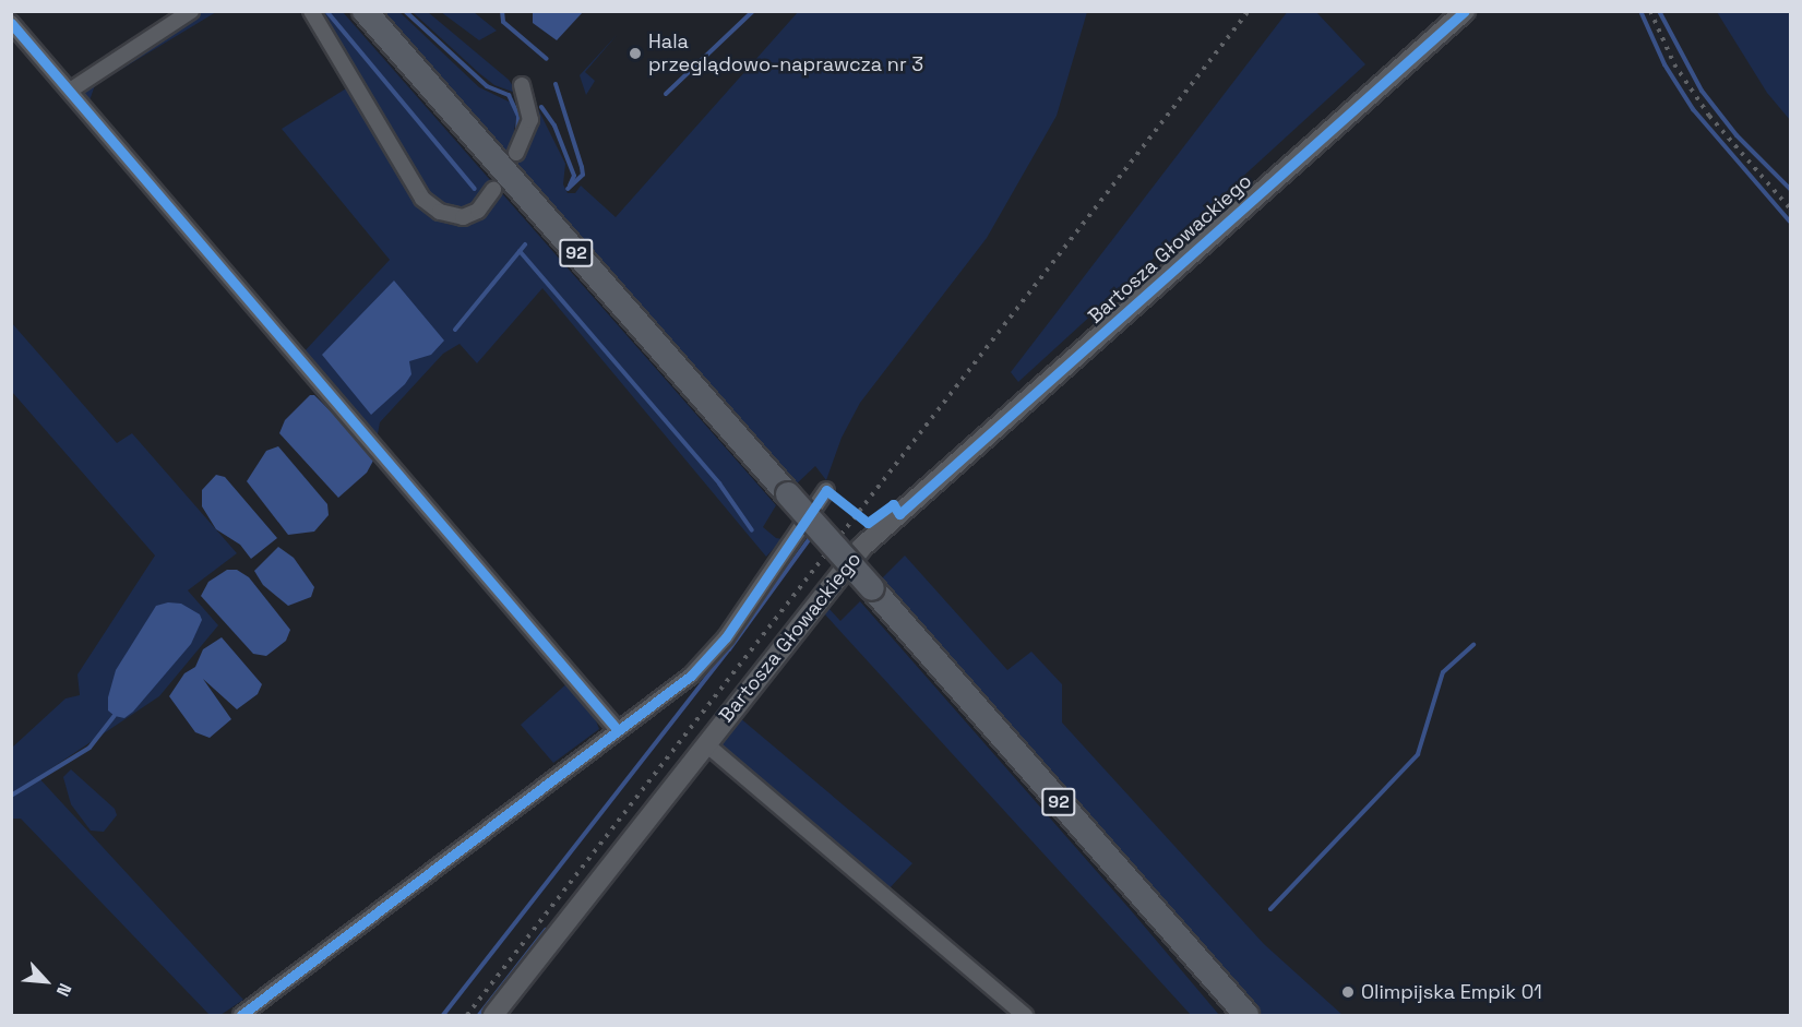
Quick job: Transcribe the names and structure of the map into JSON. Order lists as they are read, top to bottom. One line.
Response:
{"streets":{"main road":["92"],"street":["Bartosza Głowackiego"]},"places":["Hala przeglądowo-naprawcza nr 3","Olimpijska Empik 01"],"north":"bottom right"}
